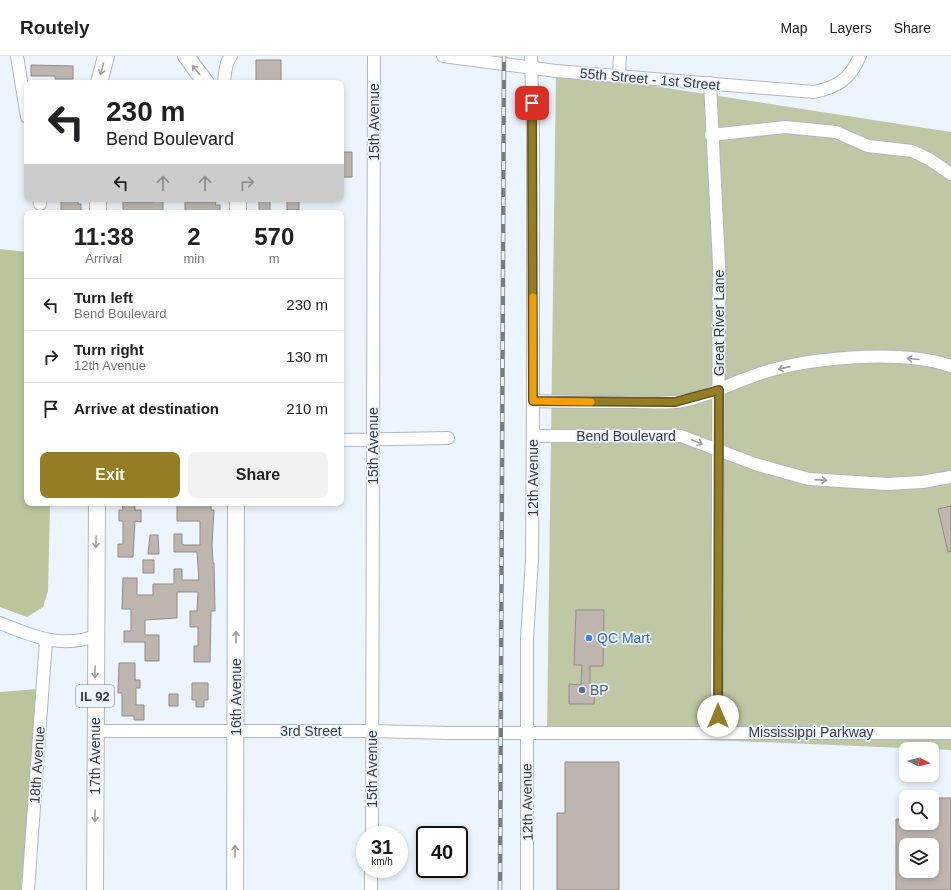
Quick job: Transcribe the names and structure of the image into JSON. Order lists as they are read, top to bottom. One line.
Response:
{"streets":{"main road":["IL 92","16th Avenue","17th Avenue"],"street":["55th Street - 1st Street","15th Avenue","Great River Lane","Bend Boulevard","12th Avenue","3rd Street","Mississippi Parkway","18th Avenue"]},"crossings":[["55th Street - 1st Street","Great River Lane"],["55th Street - 1st Street","12th Avenue"],["15th Avenue","3rd Street"],["Great River Lane","Bend Boulevard"],["Great River Lane","Mississippi Parkway"],["Bend Boulevard","12th Avenue"],["12th Avenue","3rd Street"],["12th Avenue","Mississippi Parkway"],["16th Avenue","3rd Street"],["3rd Street","Mississippi Parkway"],["3rd Street","17th Avenue"]],"one_way":["16th Avenue","17th Avenue"],"places":["QC Mart","BP"],"north":"right","page":{"header":"Routely","nav":["Map","Layers","Share"],"turn":["230 m","Bend Boulevard"],"eta":["11:38","Arrival","2","min","570","m"],"list":[{"name":"Turn left","note":"Bend Boulevard","value":"230 m"},{"name":"Turn right","note":"12th Avenue","value":"130 m"},{"name":"Arrive at destination","value":"210 m"}],"buttons":["Exit","Share"],"speed":"31 km/h","limit":"40"}}
